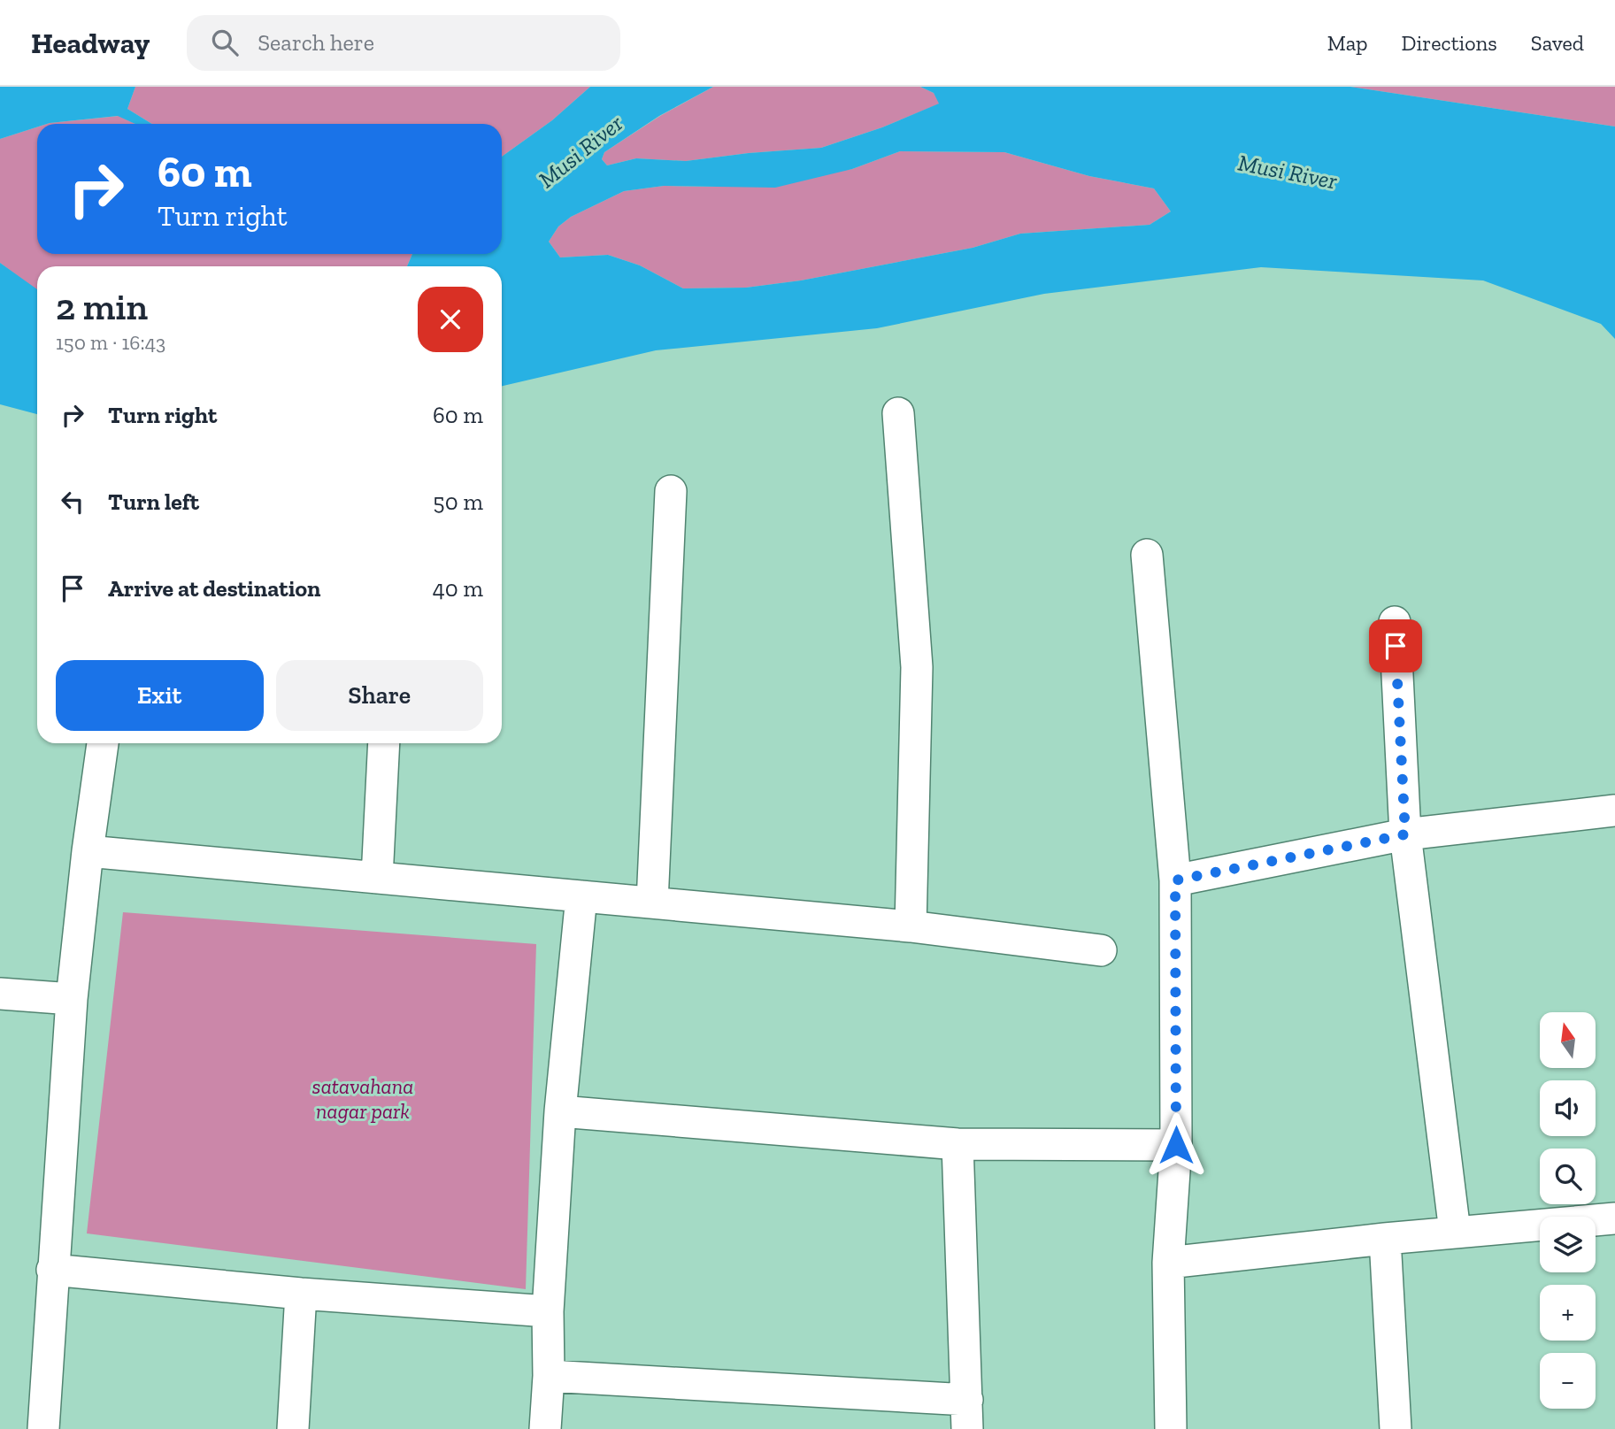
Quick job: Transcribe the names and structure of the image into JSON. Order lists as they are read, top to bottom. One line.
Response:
{"water":["Musi River"],"parks":["satavahana nagar park"],"north":"top","page":{"header":"Headway","search":"Search here","nav":["Map","Directions","Saved"],"turn":["60 m","Turn right"],"heading":["2 min","150 m · 16:43"],"list":[{"name":"Turn right","value":"60 m"},{"name":"Turn left","value":"50 m"},{"name":"Arrive at destination","value":"40 m"}],"buttons":["Exit","Share"],"map_buttons":["+","−"]}}
